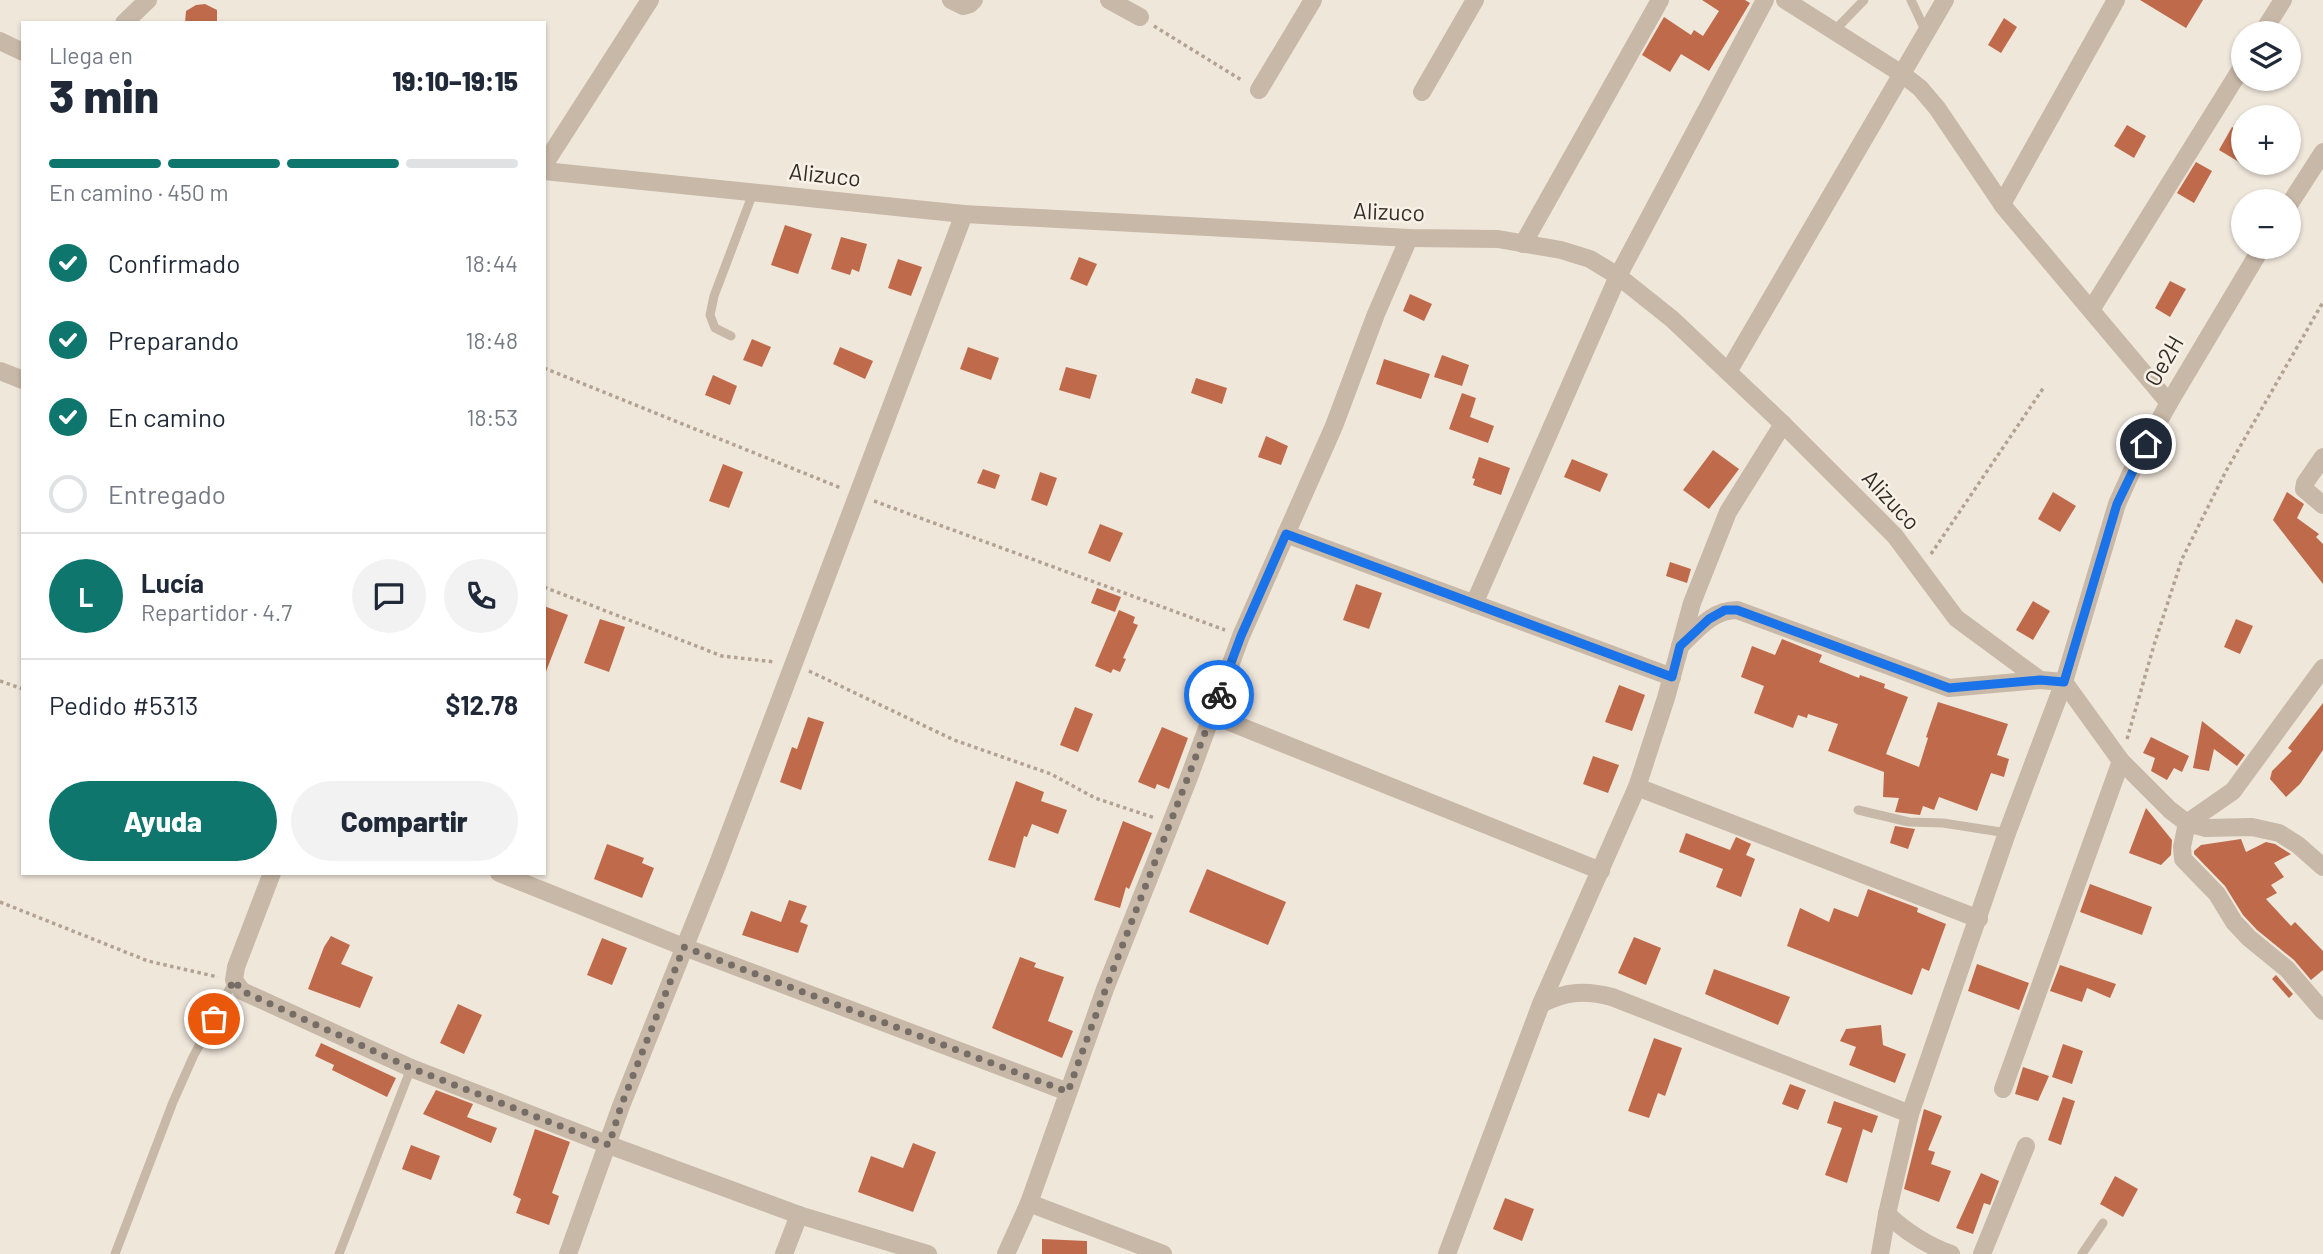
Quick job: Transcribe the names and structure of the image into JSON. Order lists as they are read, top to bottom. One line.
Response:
{"streets":{"street":["Alizuco","Oe2H"]},"page":{"map_buttons":["+","−"],"heading":["3 min","Llega en","19:10–19:15"],"panel":["Lucía","Repartidor · 4.7","Pedido #5313","$12.78"],"bar":"En camino · 450 m","list":[["Confirmado","18:44"],["Preparando","18:48"],["En camino","18:53"],"Entregado"],"round":"L","buttons":["Ayuda","Compartir"]}}
